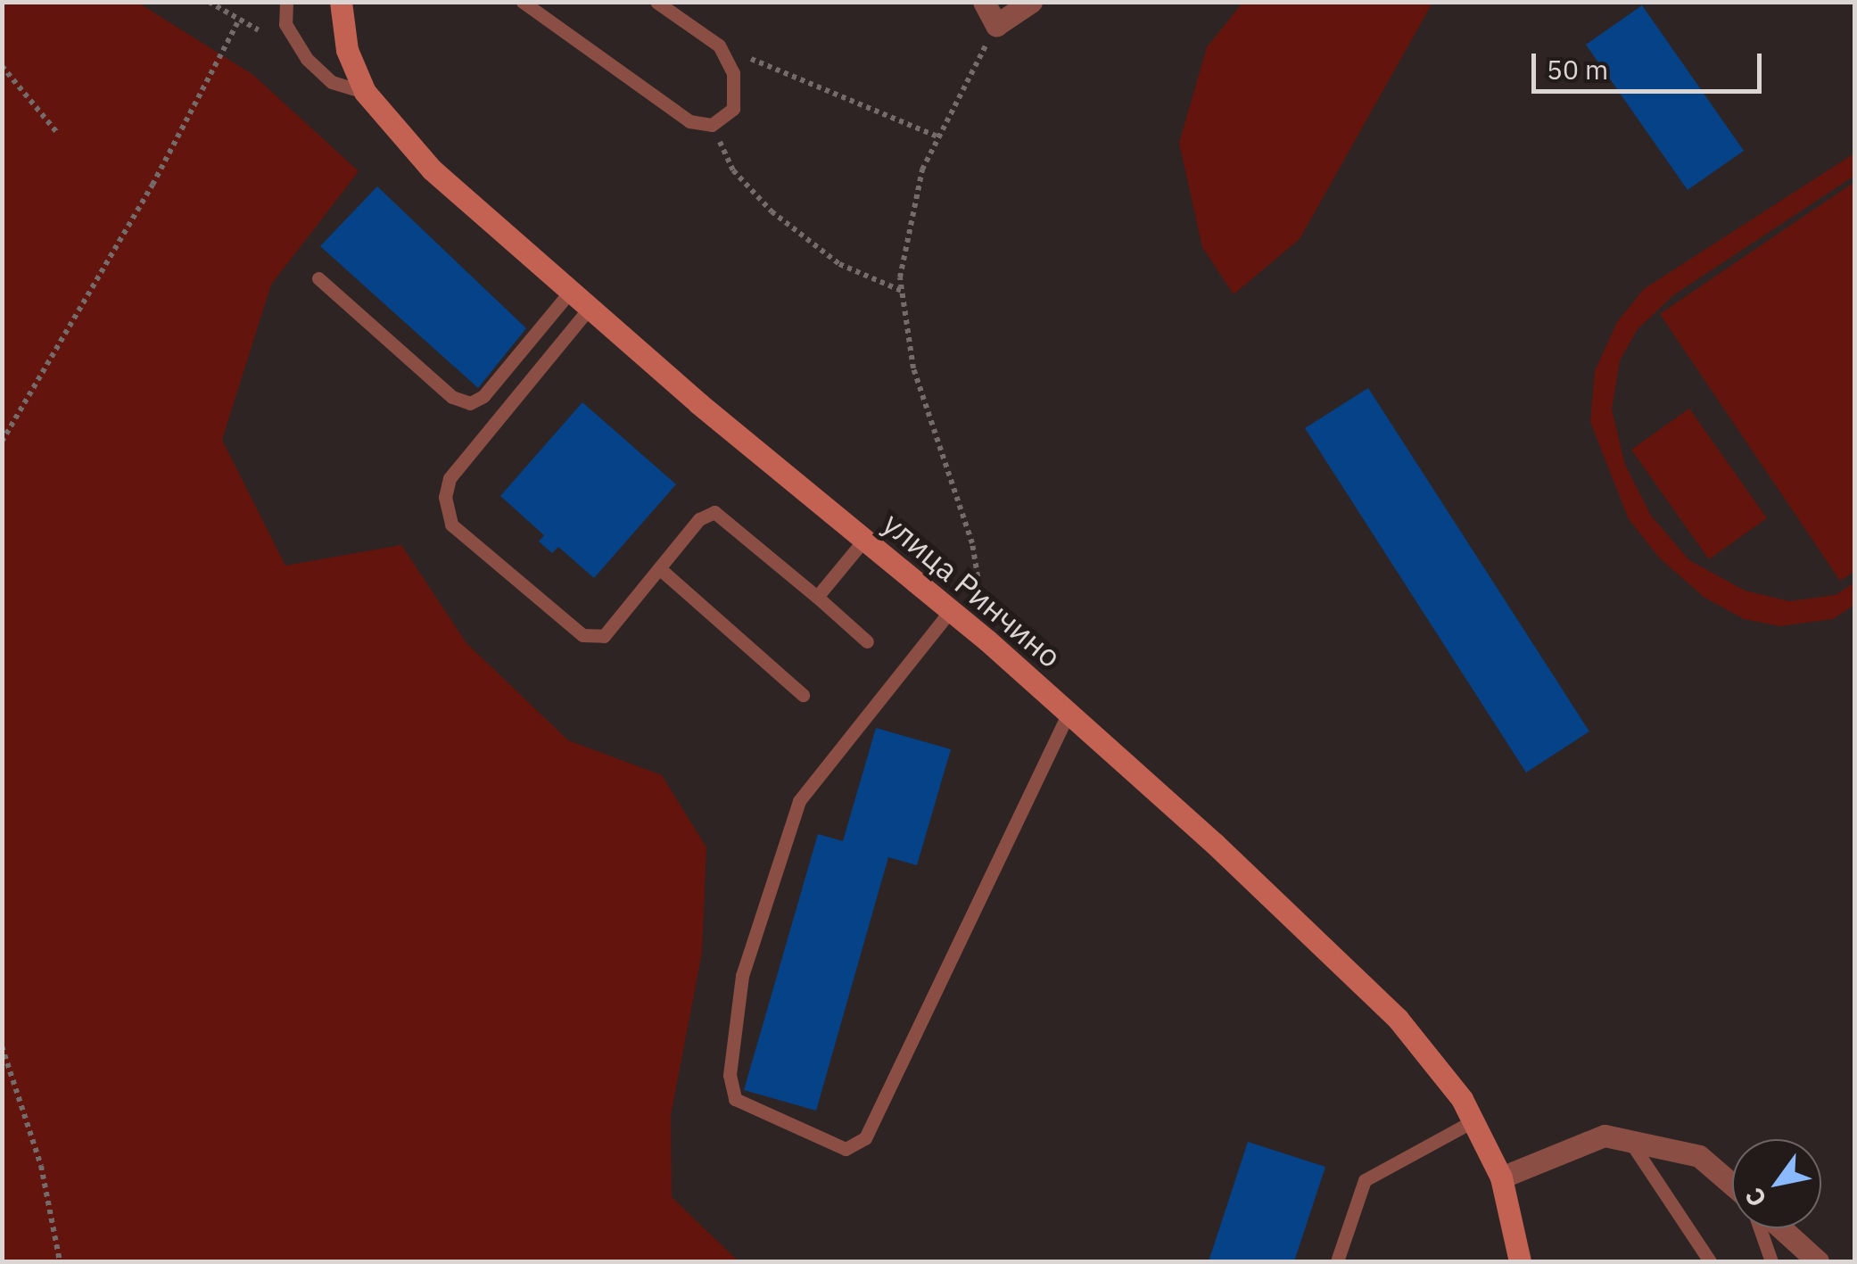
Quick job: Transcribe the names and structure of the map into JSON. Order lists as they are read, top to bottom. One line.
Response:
{"streets":{"street":["улица Ринчино"]},"scale_bar":"50 m","north":"bottom left"}
